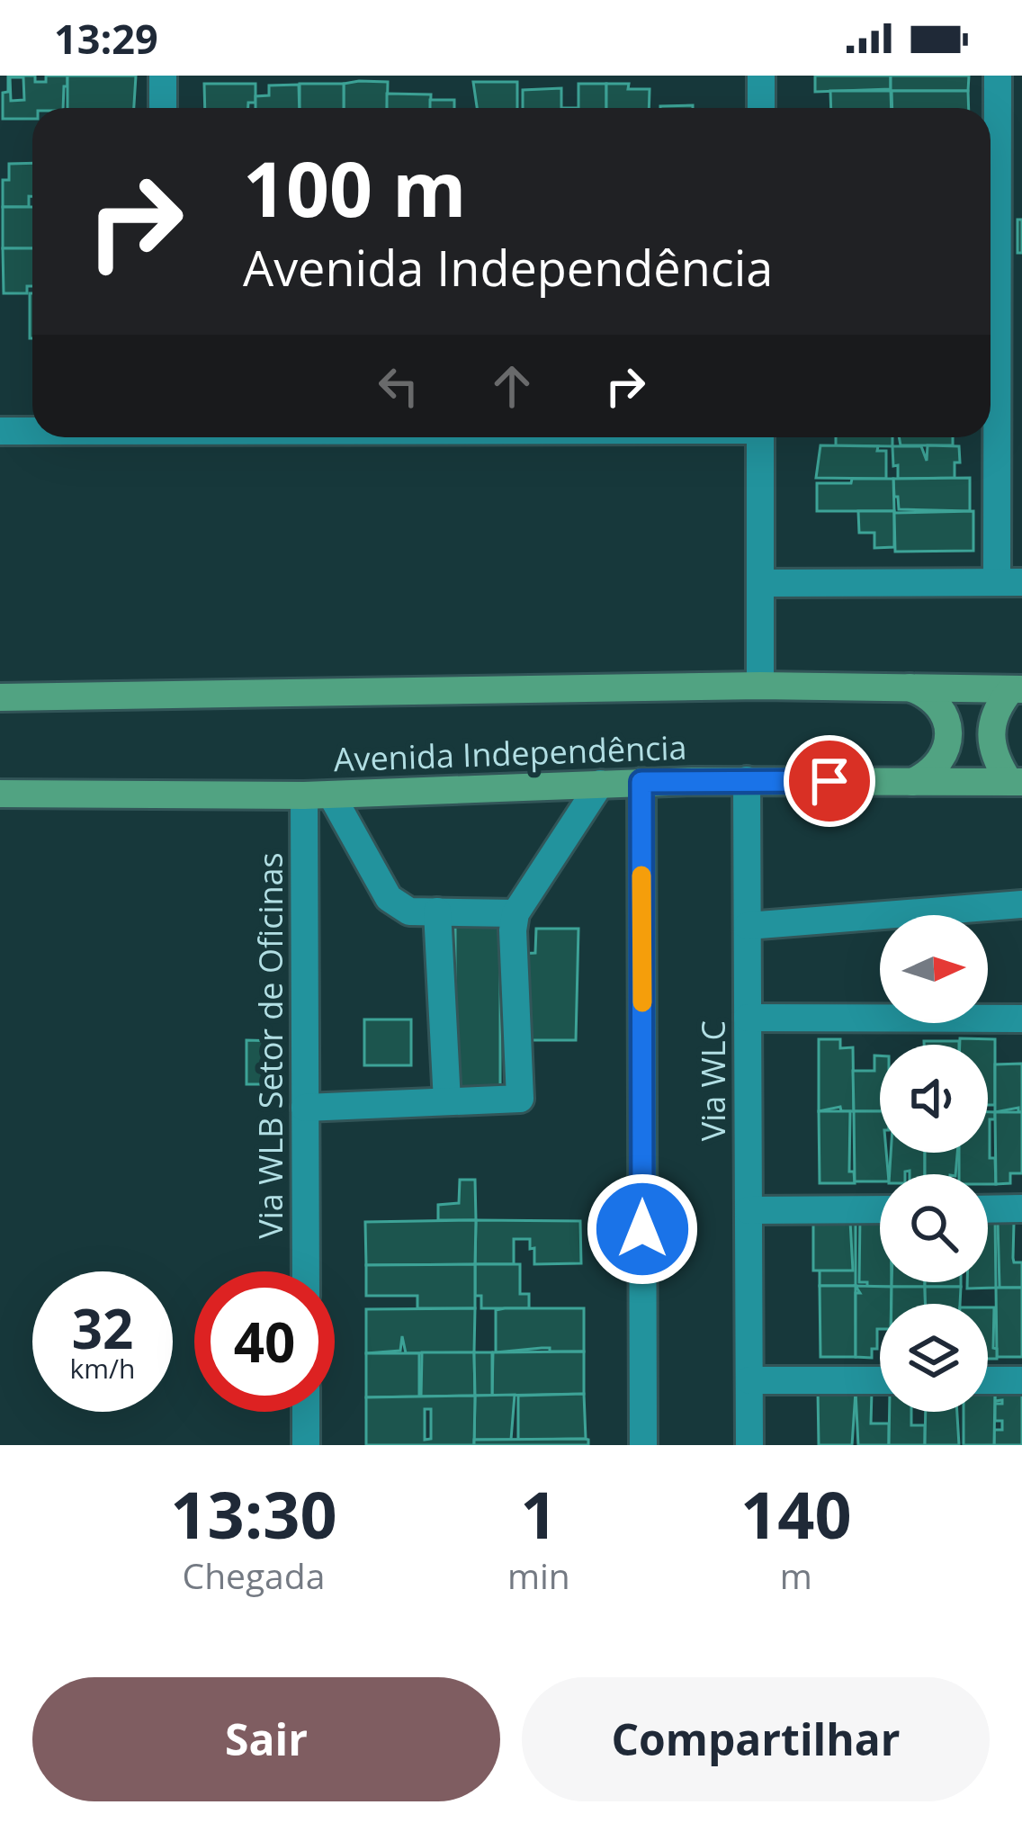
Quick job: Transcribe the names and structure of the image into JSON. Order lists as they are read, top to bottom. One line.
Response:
{"streets":{"main road":["Avenida Independência"],"street":["Via WLB Setor de Oficinas","Via WLC"]},"crossings":[["Avenida Independência","Via WLB Setor de Oficinas"],["Avenida Independência","Via WLC"]],"north":"right","page":{"status":"13:29","turn":["100 m","Avenida Independência"],"speed":"32 km/h","limit":"40","eta":["13:30","Chegada","1","min","140","m"],"buttons":["Sair","Compartilhar"]}}
